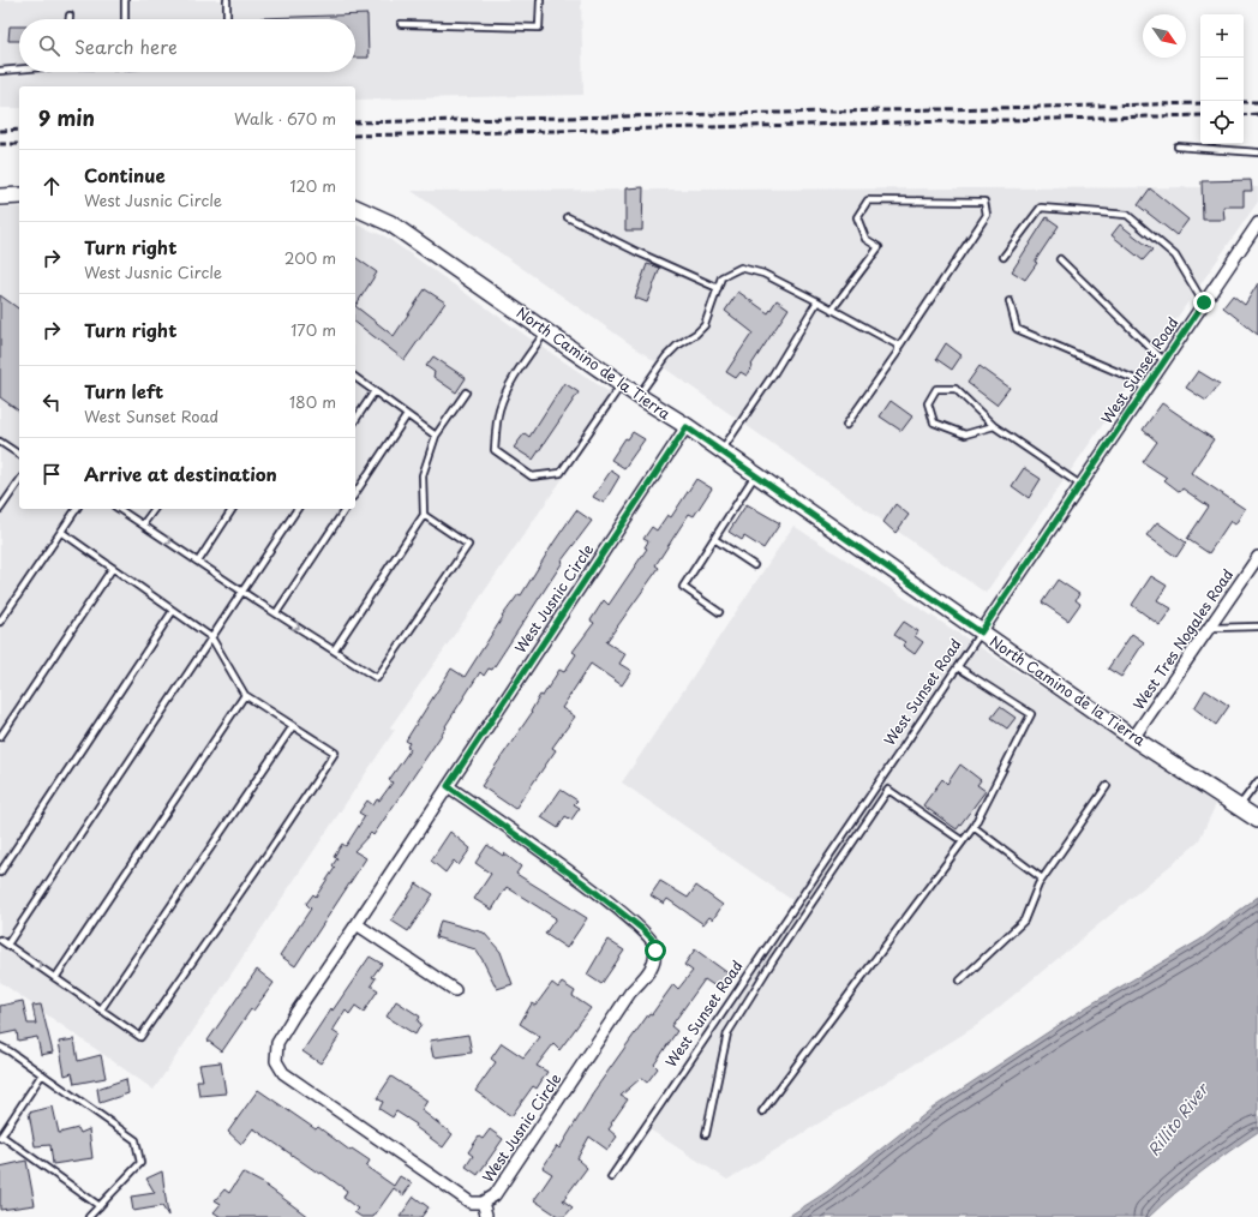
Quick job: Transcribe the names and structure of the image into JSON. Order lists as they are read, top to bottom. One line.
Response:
{"streets":{"street":["North Camino de la Tierra","West Sunset Road","West Jusnic Circle","West Tres Nogales Road"]},"crossings":[["North Camino de la Tierra","West Sunset Road"],["North Camino de la Tierra","West Jusnic Circle"],["North Camino de la Tierra","West Tres Nogales Road"]],"water":["Rillito River"],"north":"bottom right","page":{"map_buttons":["+","−"],"search":"Search here","heading":["9 min","Walk · 670 m"],"list":[["Continue","West Jusnic Circle","120 m"],["Turn right","West Jusnic Circle","200 m"],["Turn right","170 m"],["Turn left","West Sunset Road","180 m"],"Arrive at destination"]}}
